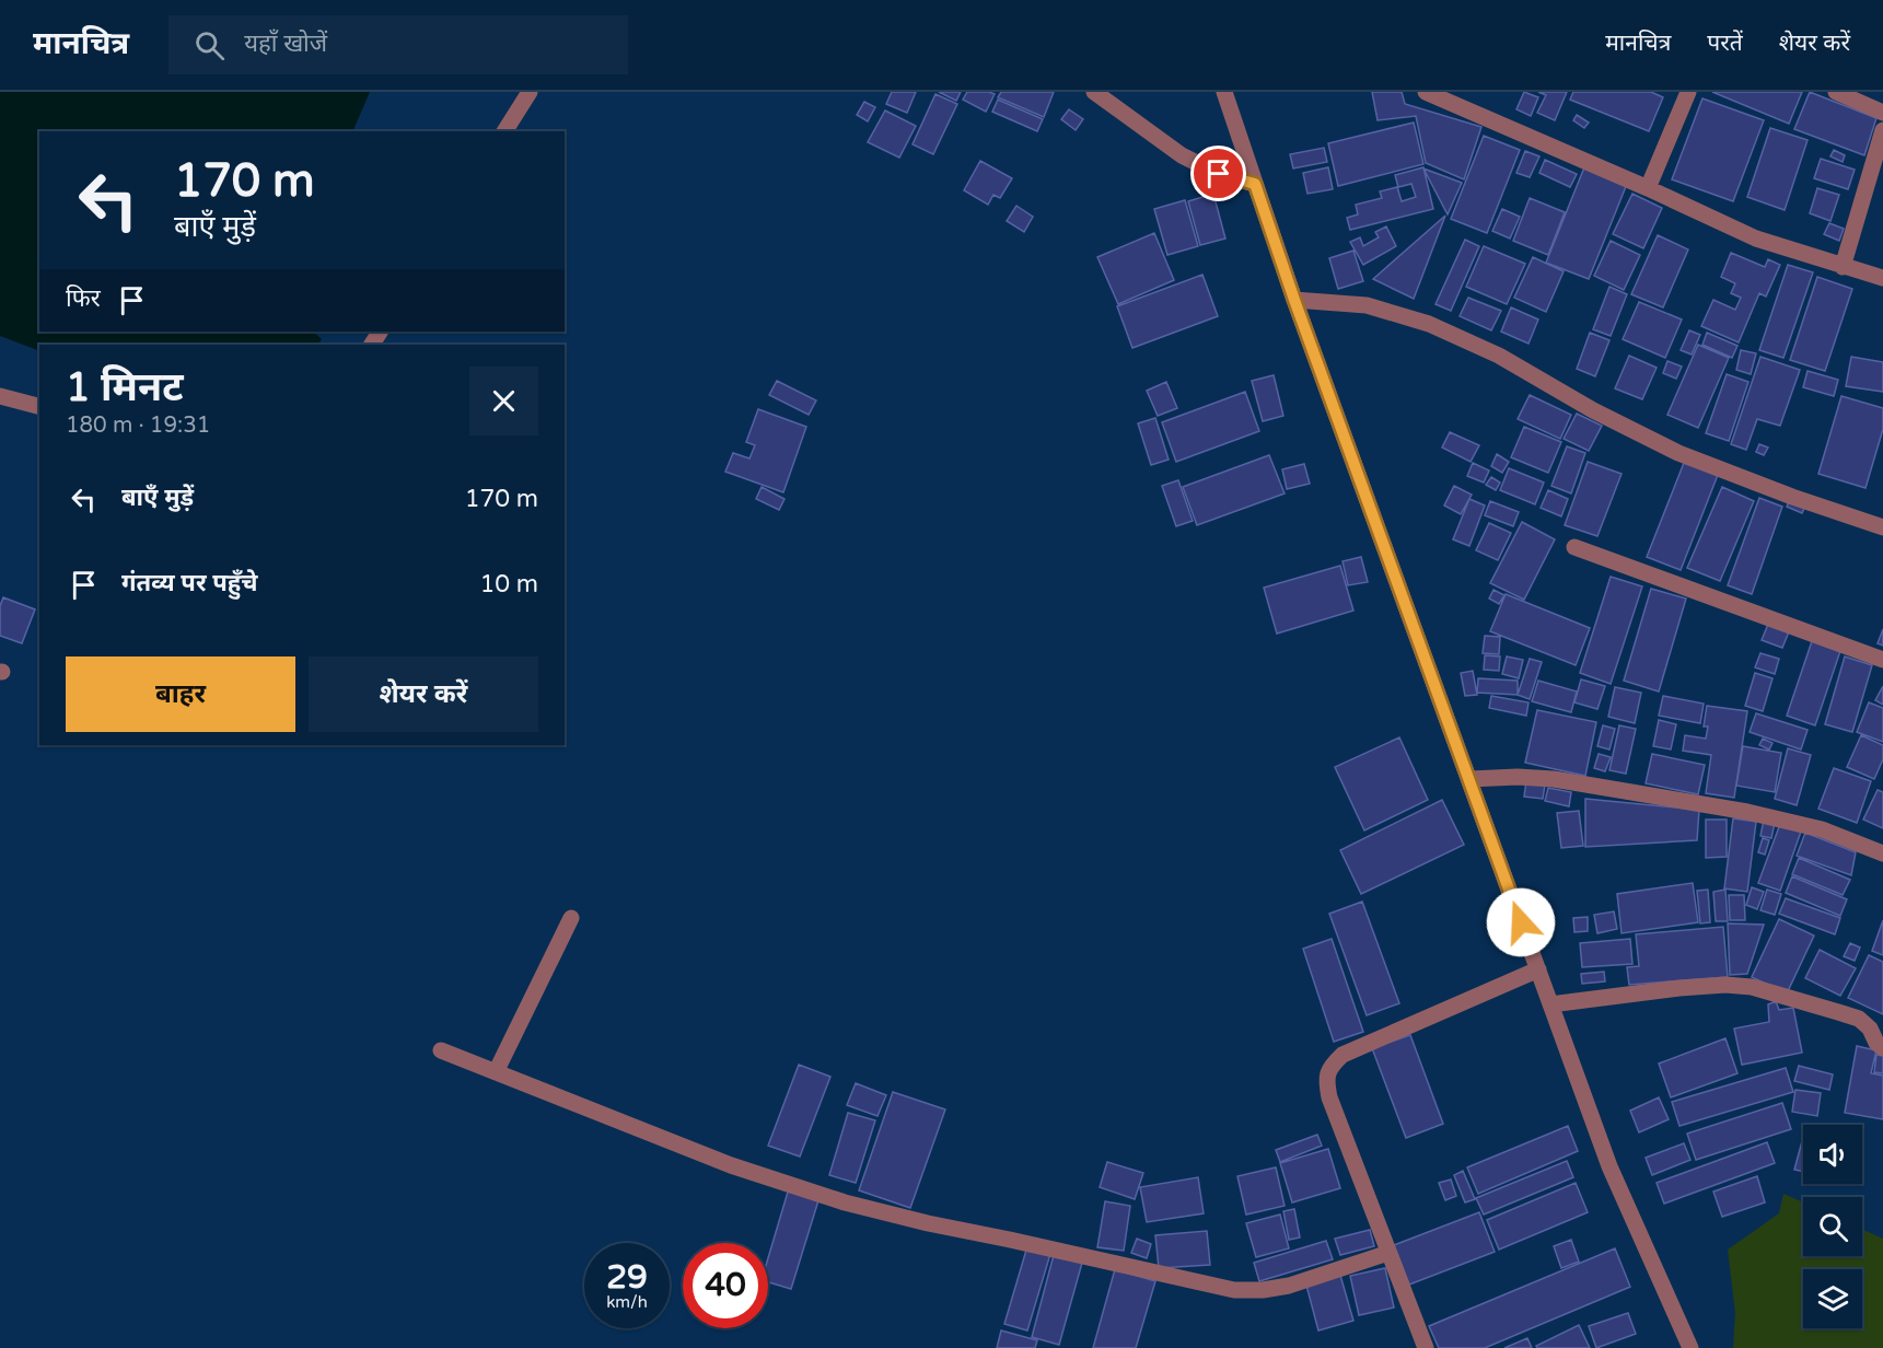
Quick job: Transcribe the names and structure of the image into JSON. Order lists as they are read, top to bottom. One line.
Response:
{"page":{"header":"मानचित्र","search":"यहाँ खोजें","nav":["मानचित्र","परतें","शेयर करें"],"turn":["170 m","बाएँ मुड़ें"],"then":"फिर","heading":["1 मिनट","180 m · 19:31"],"list":[{"name":"बाएँ मुड़ें","value":"170 m"},{"name":"गंतव्य पर पहुँचे","value":"10 m"}],"buttons":["बाहर","शेयर करें"],"speed":"29 km/h","limit":"40"}}
